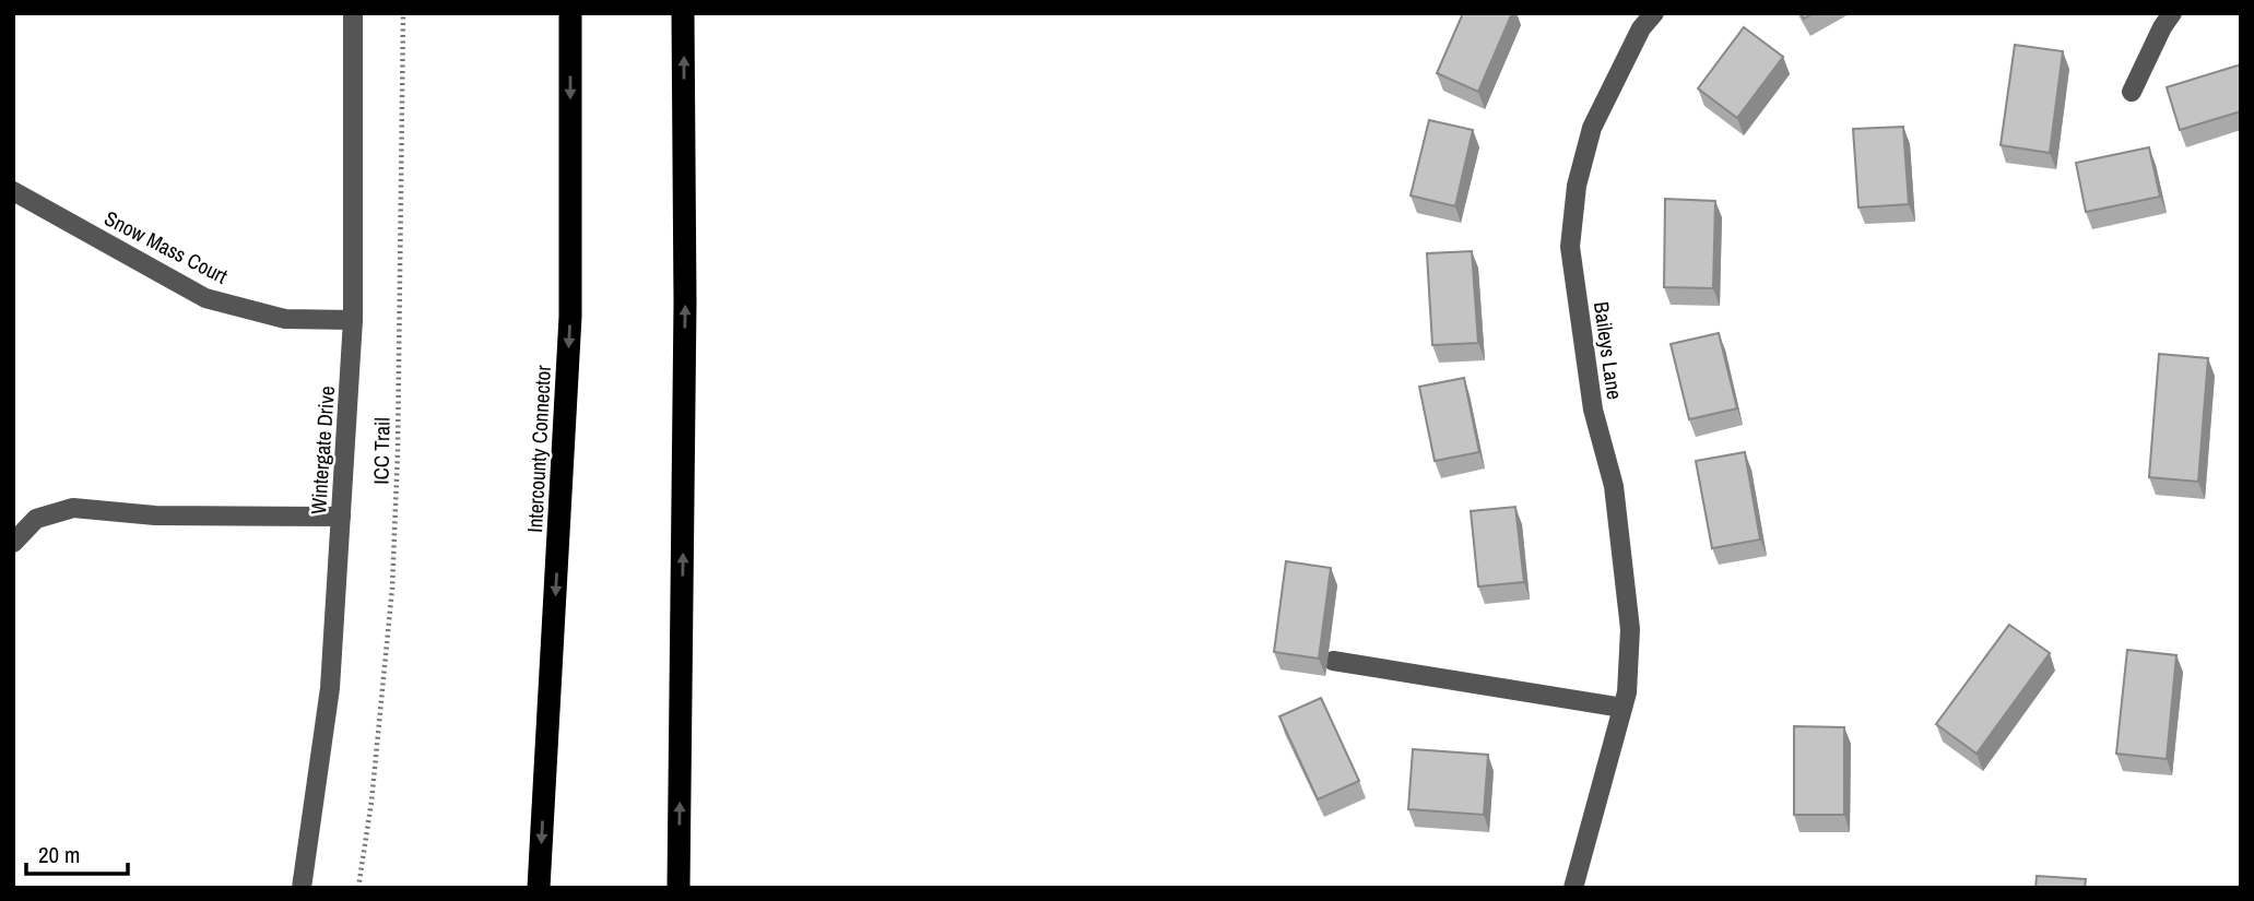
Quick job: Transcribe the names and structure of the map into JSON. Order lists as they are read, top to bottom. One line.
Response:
{"streets":{"highway":["Intercounty Connector"],"street":["Snow Mass Court","Baileys Lane","Wintergate Drive"],"path":["ICC Trail"]},"crossings":[["Snow Mass Court","Wintergate Drive"]],"scale_bar":"20 m"}
